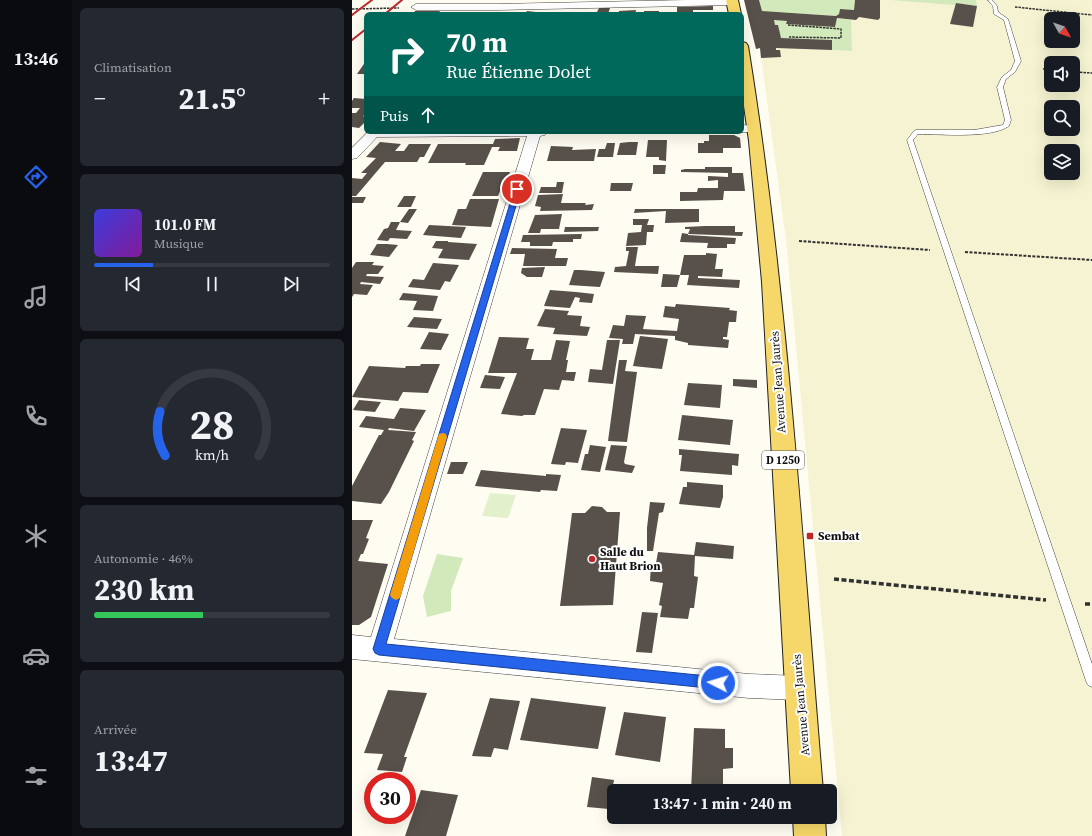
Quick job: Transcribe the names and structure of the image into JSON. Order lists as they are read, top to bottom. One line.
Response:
{"streets":{"main road":["Avenue Jean Jaurès","D 1250"]},"places":{"transit":["Sembat"],"other":["Salle du Haut Brion"]},"north":"bottom right","page":{"tabs":"13:46","tile":["Climatisation",["Autonomie · 46%","230 km"],["Arrivée","13:47"]],"turn":["70 m","Rue Étienne Dolet"],"heat":["−","21.5°","+"],"then":"Puis","song":["101.0 FM","Musique"],"limit":"30","trip":"13:47 · 1 min · 240 m","gauge":["28","km/h"]}}
